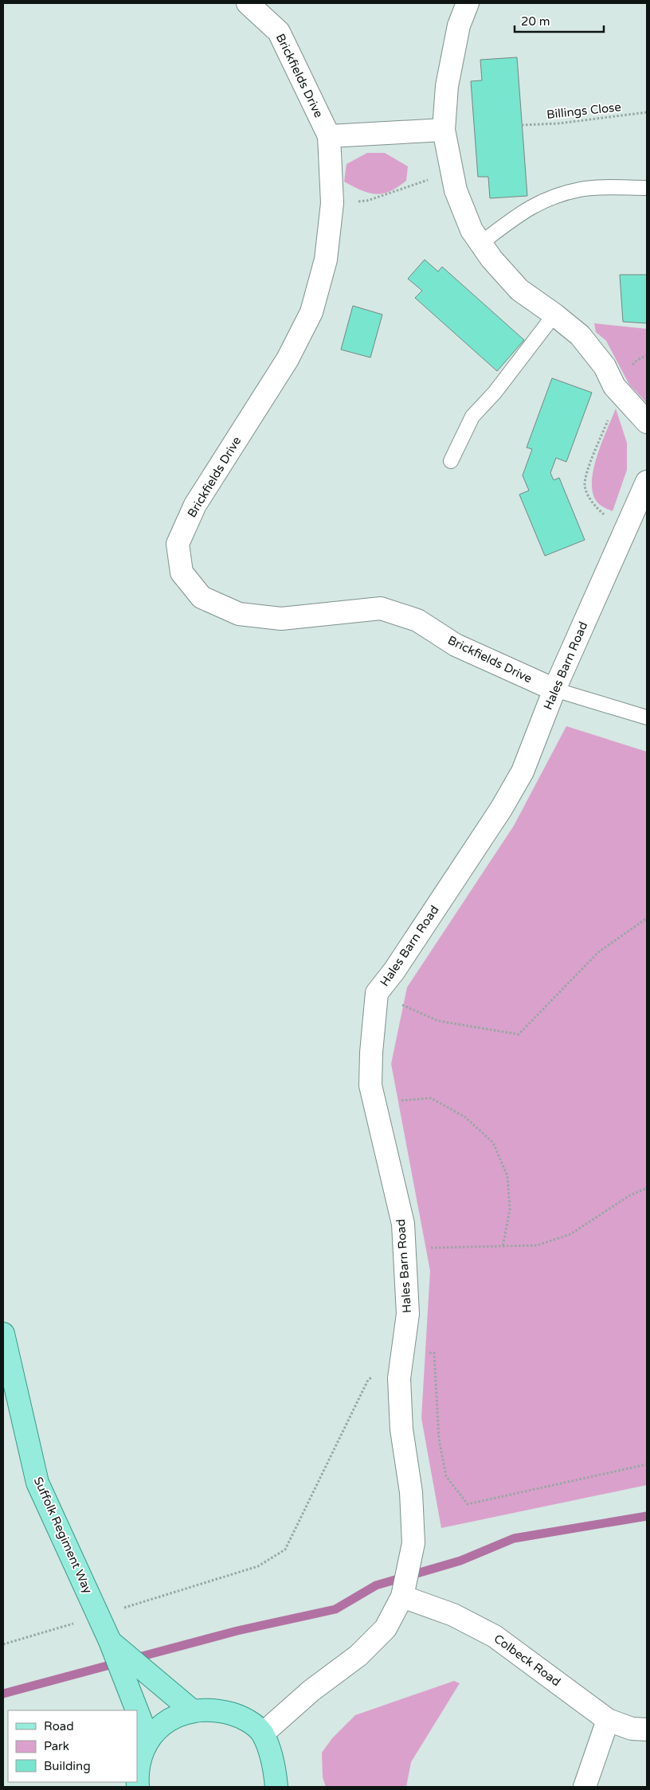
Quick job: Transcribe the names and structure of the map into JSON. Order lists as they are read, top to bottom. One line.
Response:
{"streets":{"main road":["Suffolk Regiment Way"],"street":["Brickfields Drive","Hales Barn Road","Colbeck Road"],"path":["Billings Close"]},"crossings":[["Brickfields Drive","Hales Barn Road"],["Hales Barn Road","Colbeck Road"]],"legend":["Road","Park","Building"],"scale_bar":"20 m"}
